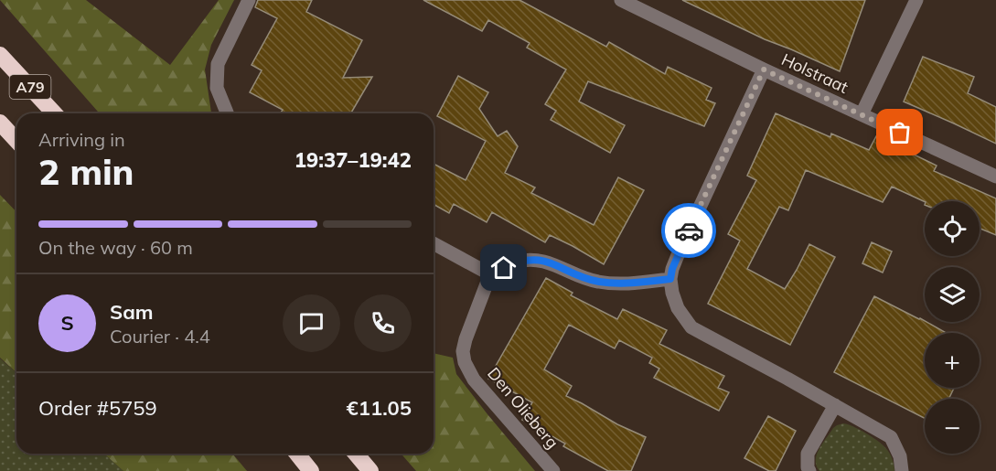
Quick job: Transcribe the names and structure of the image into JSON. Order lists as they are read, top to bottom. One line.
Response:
{"streets":{"highway":["A79"],"street":["Holstraat","Den Olieberg"]},"page":{"heading":["2 min","Arriving in","19:37–19:42"],"panel":["Sam","Courier · 4.4","Order #5759","€11.05"],"map_buttons":["+","−"],"bar":"On the way · 60 m","round":"S"}}
